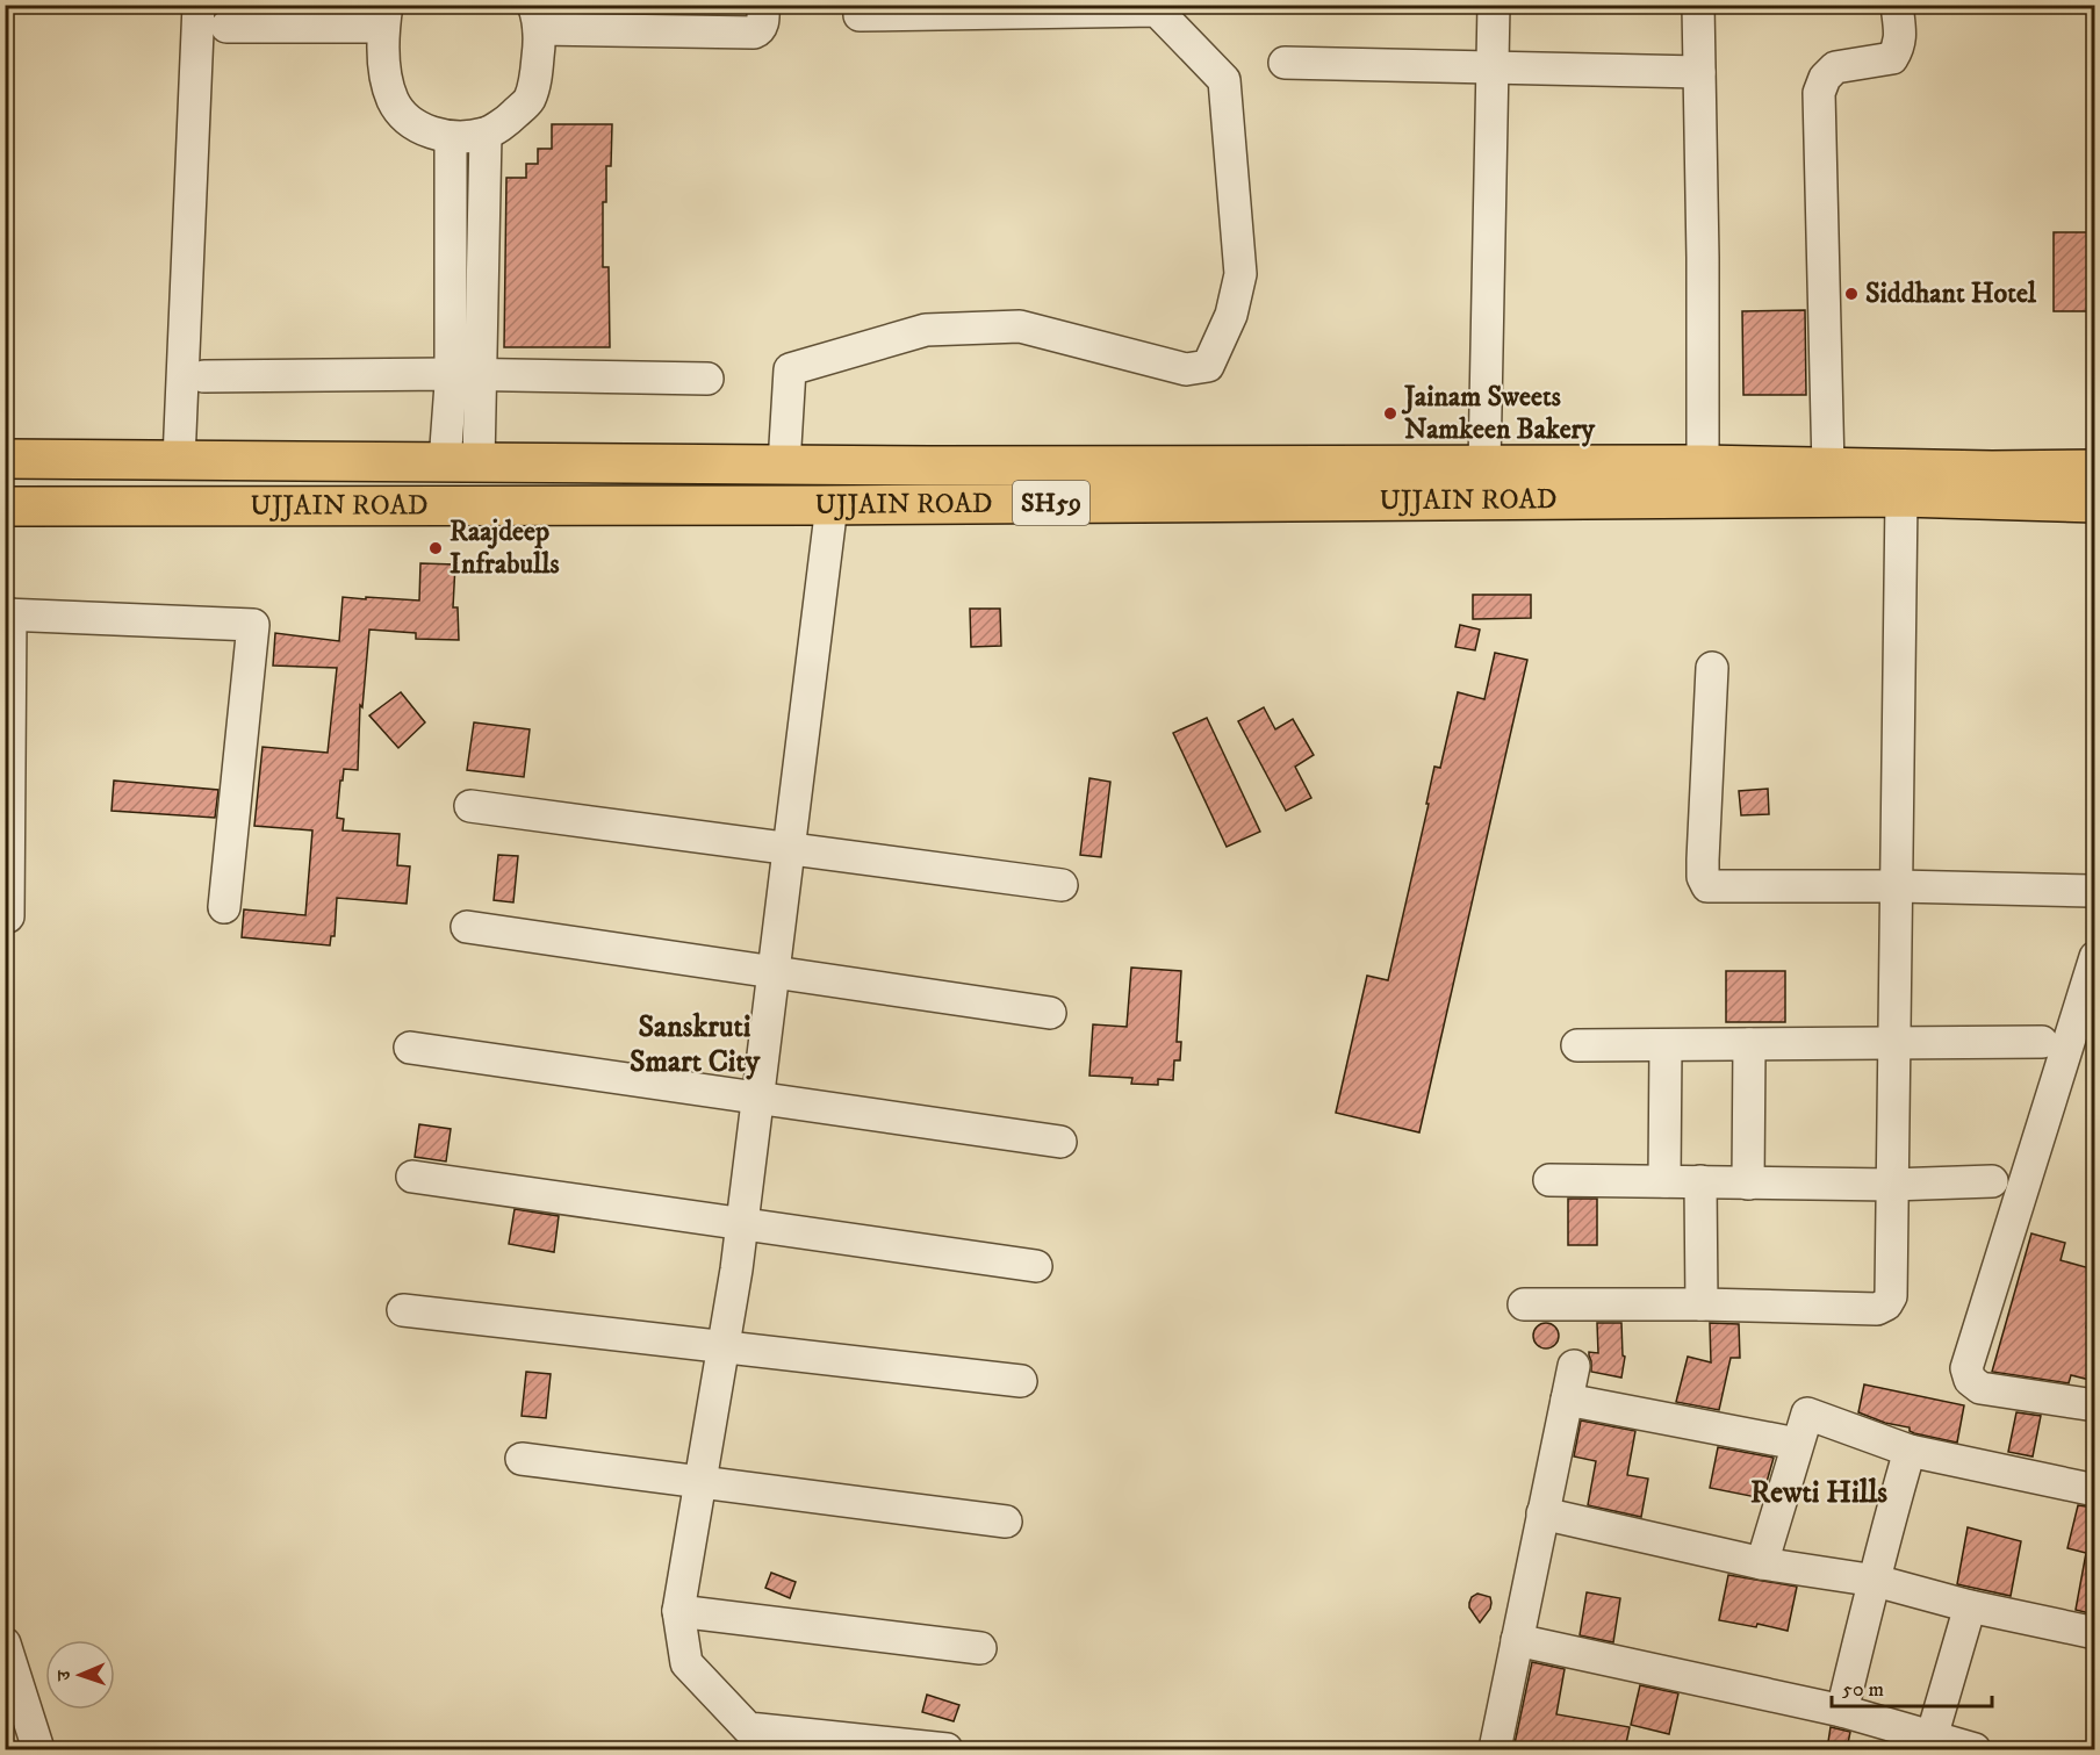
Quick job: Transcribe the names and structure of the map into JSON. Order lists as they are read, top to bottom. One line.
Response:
{"streets":{"main road":["UJJAIN ROAD","SH59"]},"districts":["Sanskruti Smart City","Rewti Hills"],"places":["Siddhant Hotel","Jainam Sweets Namkeen Bakery","Raajdeep Infrabulls"],"scale_bar":"50 m","north":"left"}
